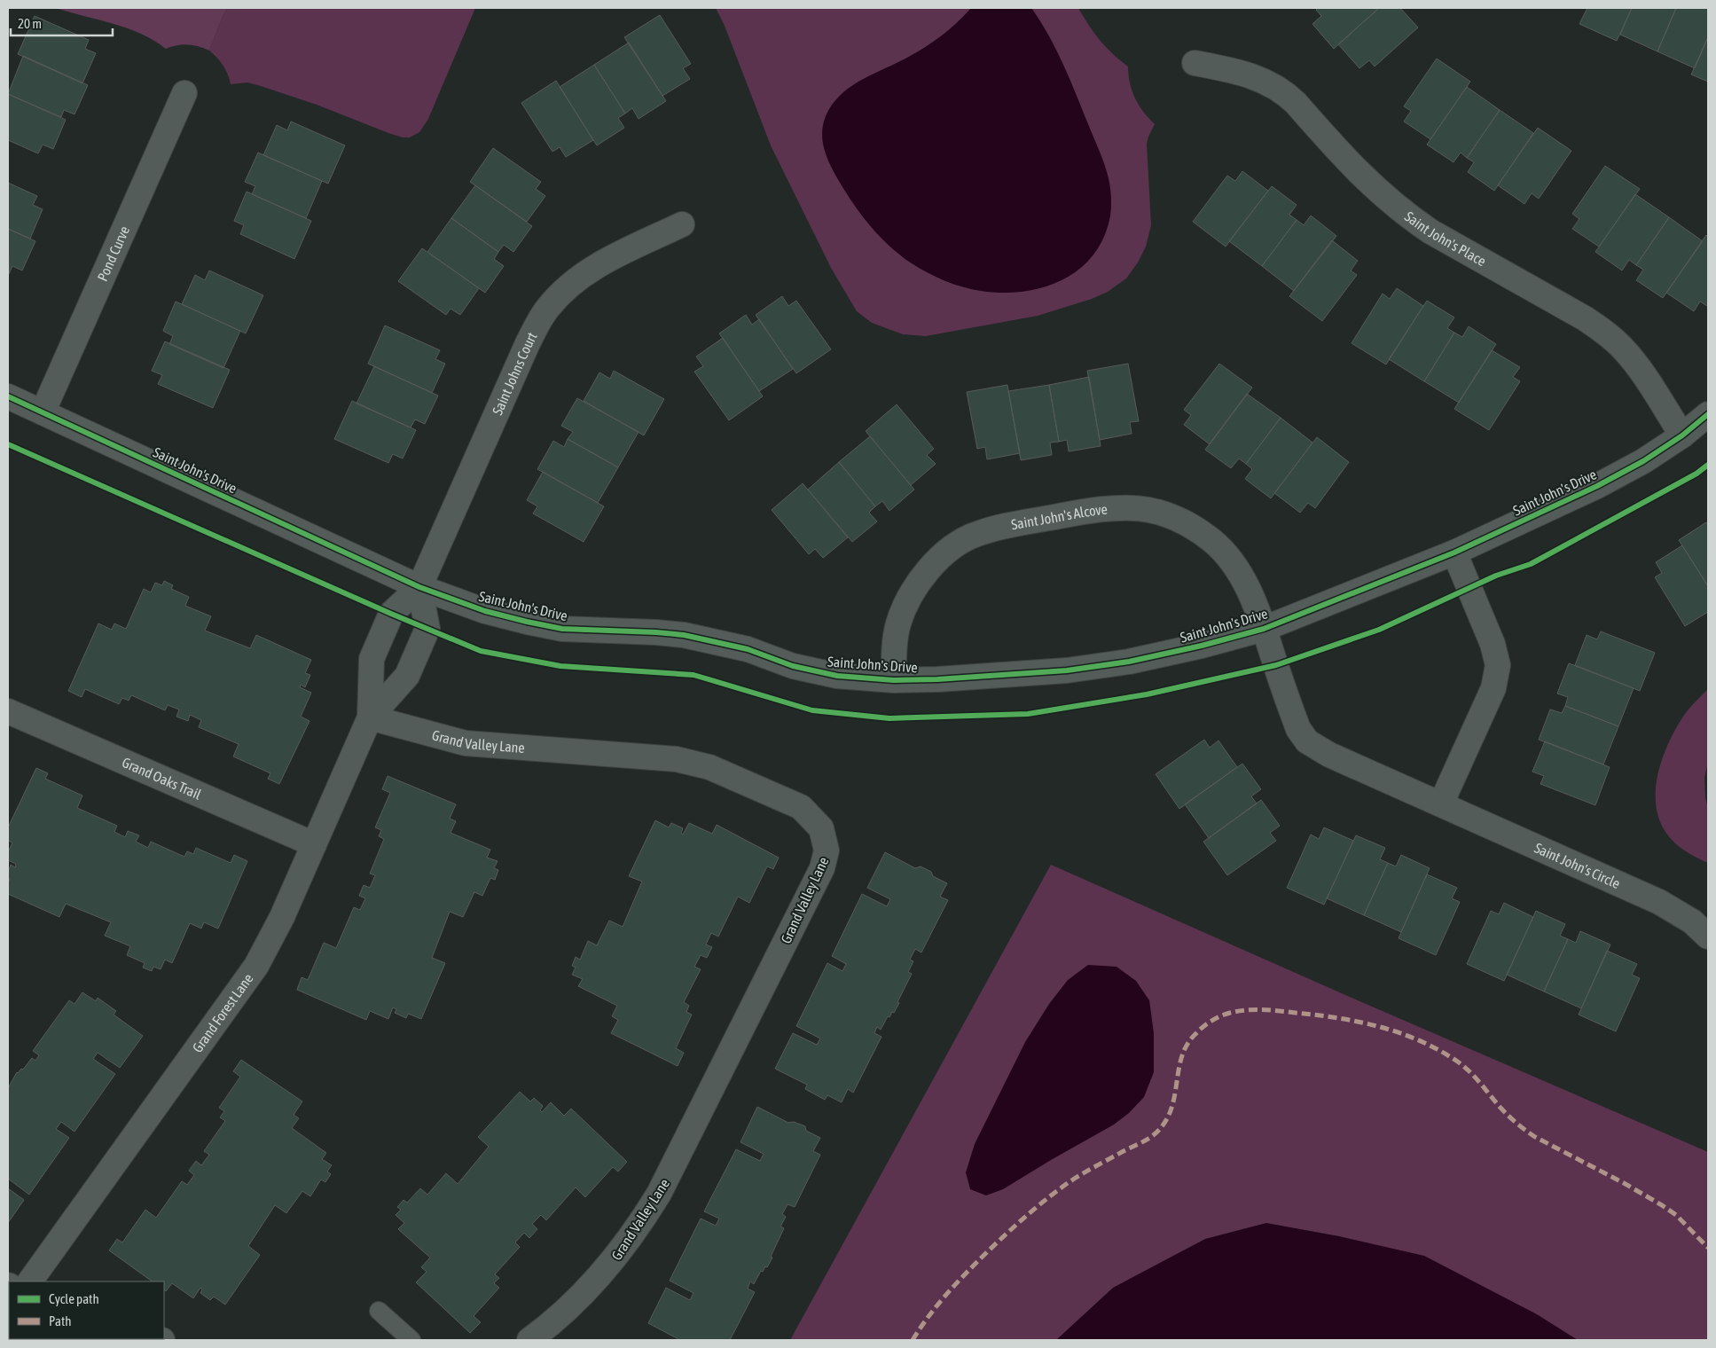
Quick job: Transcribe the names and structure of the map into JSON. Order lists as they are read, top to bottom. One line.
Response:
{"streets":{"street":["Saint John's Place","Pond Curve","Saint Johns Court","Saint John's Drive","Saint John's Alcove","Grand Valley Lane","Grand Oaks Trail","Saint John's Circle","Grand Forest Lane"]},"crossings":[["Saint John's Place","Saint John's Drive"],["Pond Curve","Saint John's Drive"],["Saint Johns Court","Saint John's Drive"],["Saint Johns Court","Grand Forest Lane"],["Saint John's Drive","Saint John's Alcove"],["Saint John's Drive","Saint John's Circle"],["Saint John's Drive","Grand Forest Lane"],["Saint John's Alcove","Saint John's Circle"],["Grand Valley Lane","Grand Forest Lane"],["Grand Oaks Trail","Grand Forest Lane"]],"legend":["Cycle path","Path"],"scale_bar":"20 m"}
